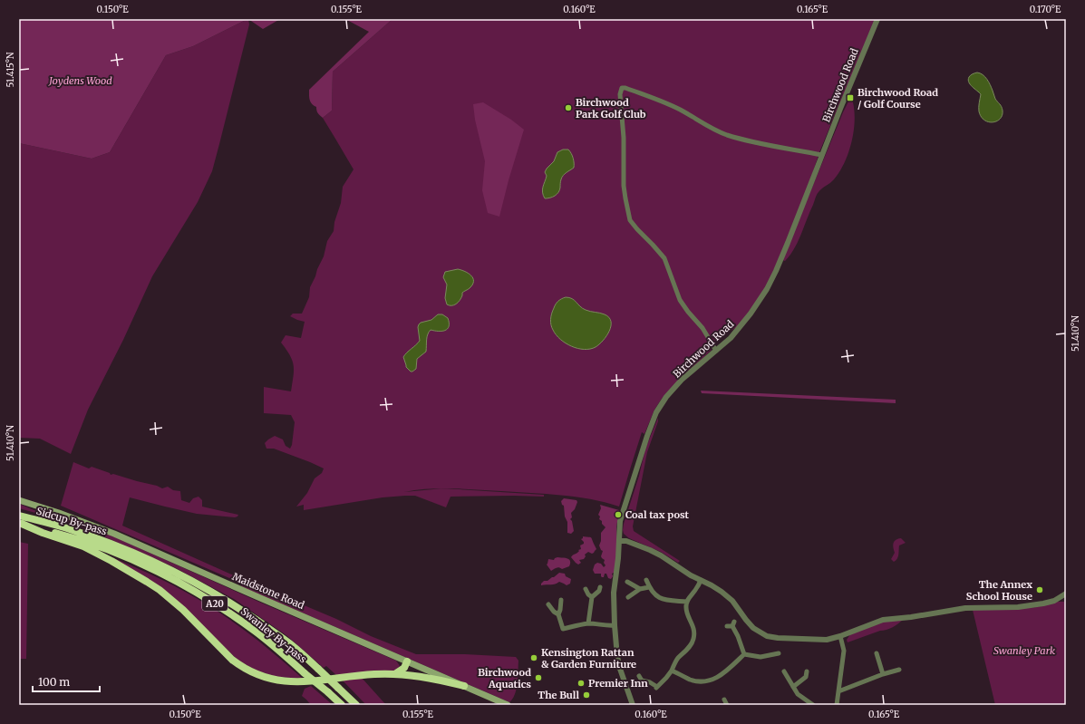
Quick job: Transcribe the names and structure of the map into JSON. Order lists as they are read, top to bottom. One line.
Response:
{"streets":{"highway":["Sidcup By-pass","A20","Swanley By-pass"],"main road":["Maidstone Road"],"street":["Birchwood Road"]},"crossings":[["Sidcup By-pass","A20"],["Sidcup By-pass","Swanley By-pass"],["Maidstone Road","A20"]],"parks":["Joydens Wood","Swanley Park"],"places":{"transit":["Birchwood Road / Golf Course"],"other":["Birchwood Park Golf Club","Coal tax post","The Annex School House","Kensington Rattan & Garden Furniture","Birchwood Aquatics","Premier Inn","The Bull"]},"scale_bar":"100 m","coordinates":["0.150°E","0.155°E","0.160°E","0.165°E","0.170°E","51.415°N","51.410°N"]}
